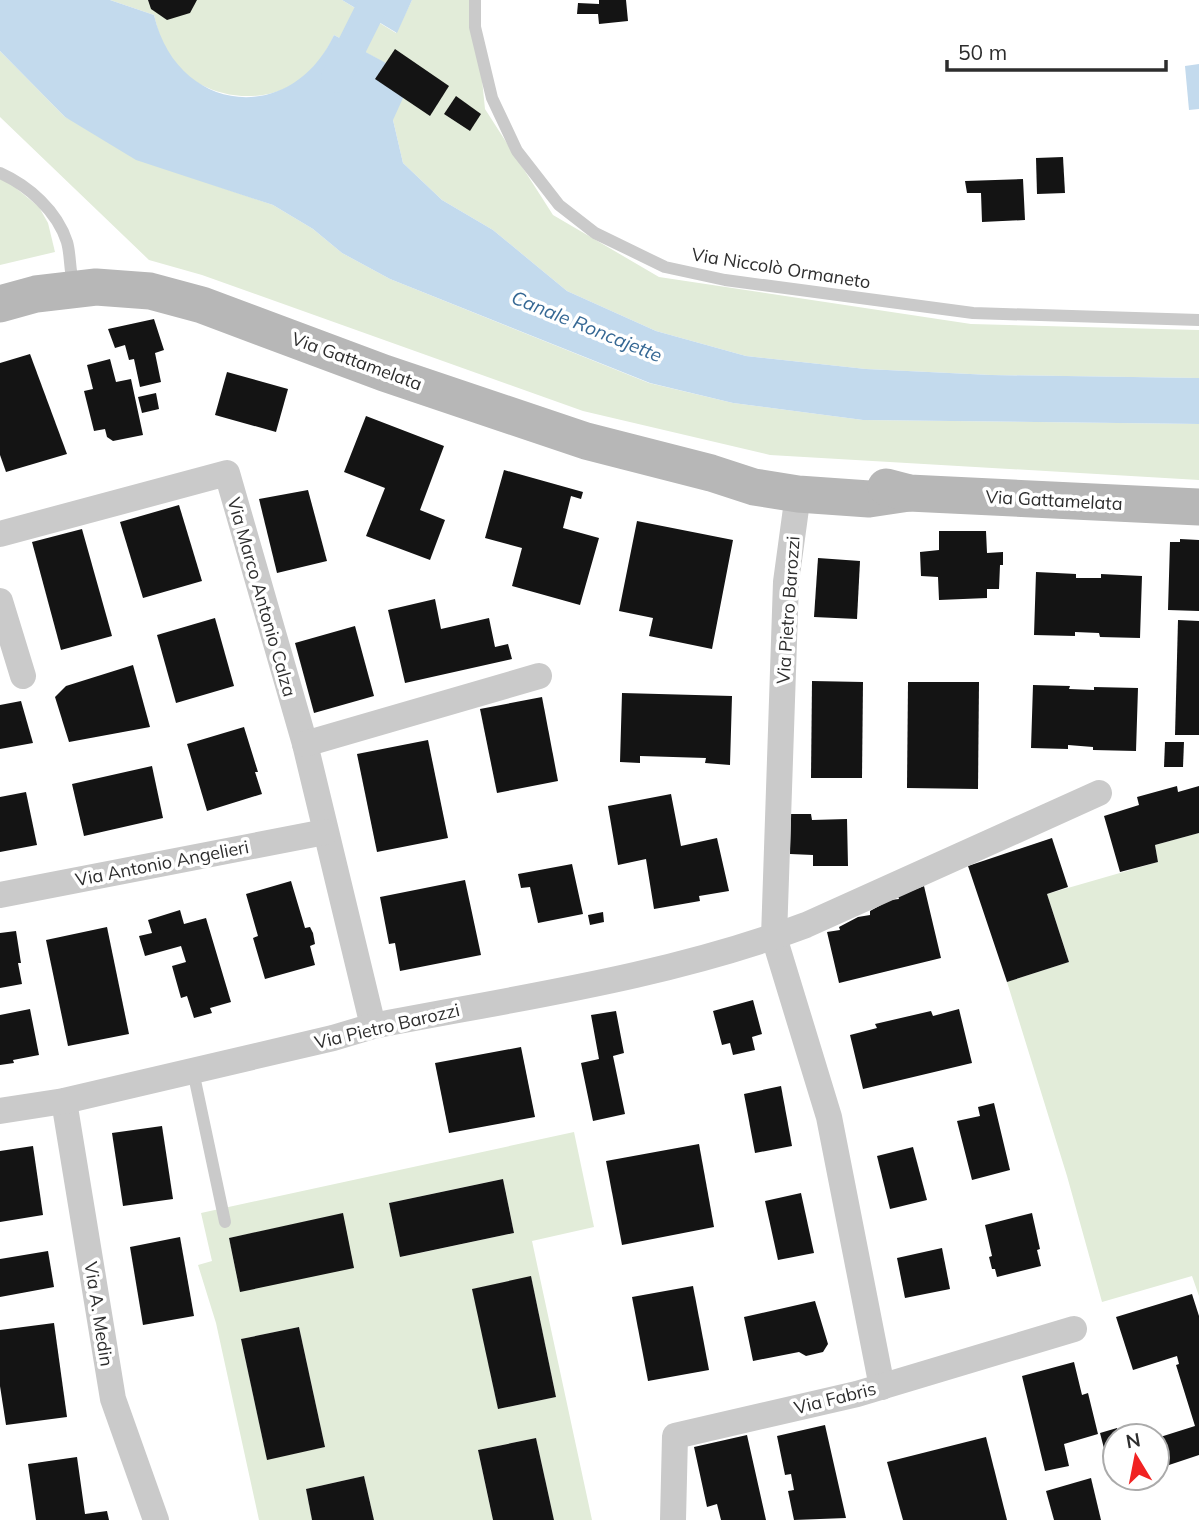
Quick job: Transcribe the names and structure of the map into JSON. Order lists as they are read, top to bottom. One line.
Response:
{"streets":{"main road":["Via Gattamelata"],"street":["Via Marco Antonio Calza","Via Pietro Barozzi","Via Antonio Angelieri","Via A. Medin","Via Fabris"],"lane":["Via Niccolò Ormaneto"]},"crossings":[["Via Gattamelata","Via Pietro Barozzi"],["Via Marco Antonio Calza","Via Pietro Barozzi"],["Via Marco Antonio Calza","Via Antonio Angelieri"],["Via Pietro Barozzi","Via A. Medin"],["Via Pietro Barozzi","Via Fabris"]],"water":["Canale Roncajette"],"scale_bar":"50 m","north":"top"}
